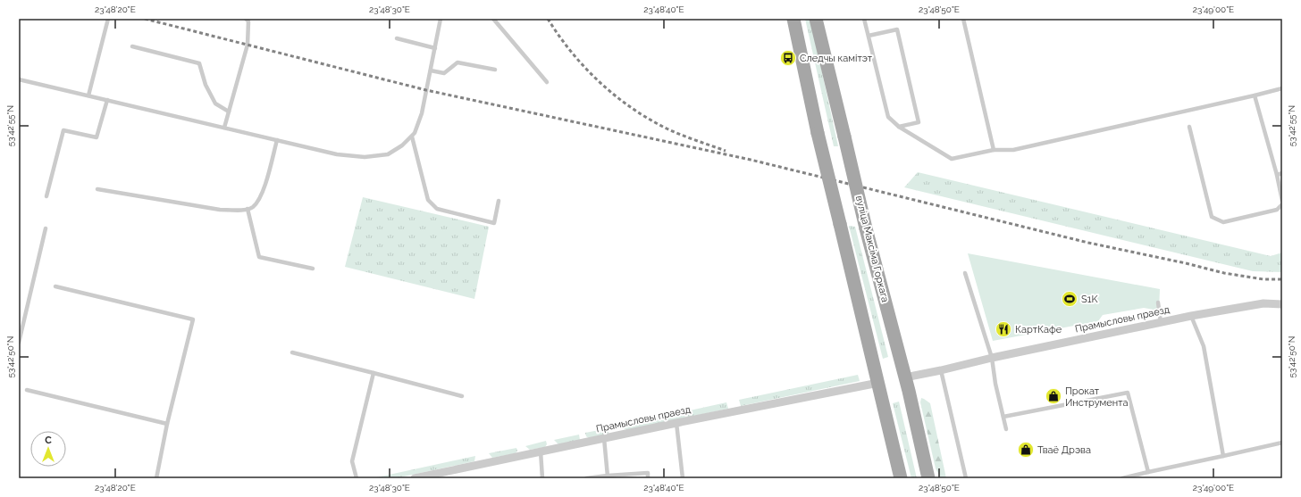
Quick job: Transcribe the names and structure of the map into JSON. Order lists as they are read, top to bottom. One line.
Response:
{"streets":{"main road":["вуліца Максіма Горкага"],"street":["Прамысловы праезд"]},"crossings":[["вуліца Максіма Горкага","Прамысловы праезд"]],"places":{"bus stop":["Следчы камітэт"],"sports":["S1K"],"restaurant":["КартКафе"],"shop":["Прокат Инструмента","Тваё Дрэва"]},"north":"top","coordinates":["23°48'20\"E","23°48'30\"E","23°48'40\"E","23°48'50\"E","23°49'00\"E","53°42'55\"N","53°42'50\"N"]}
